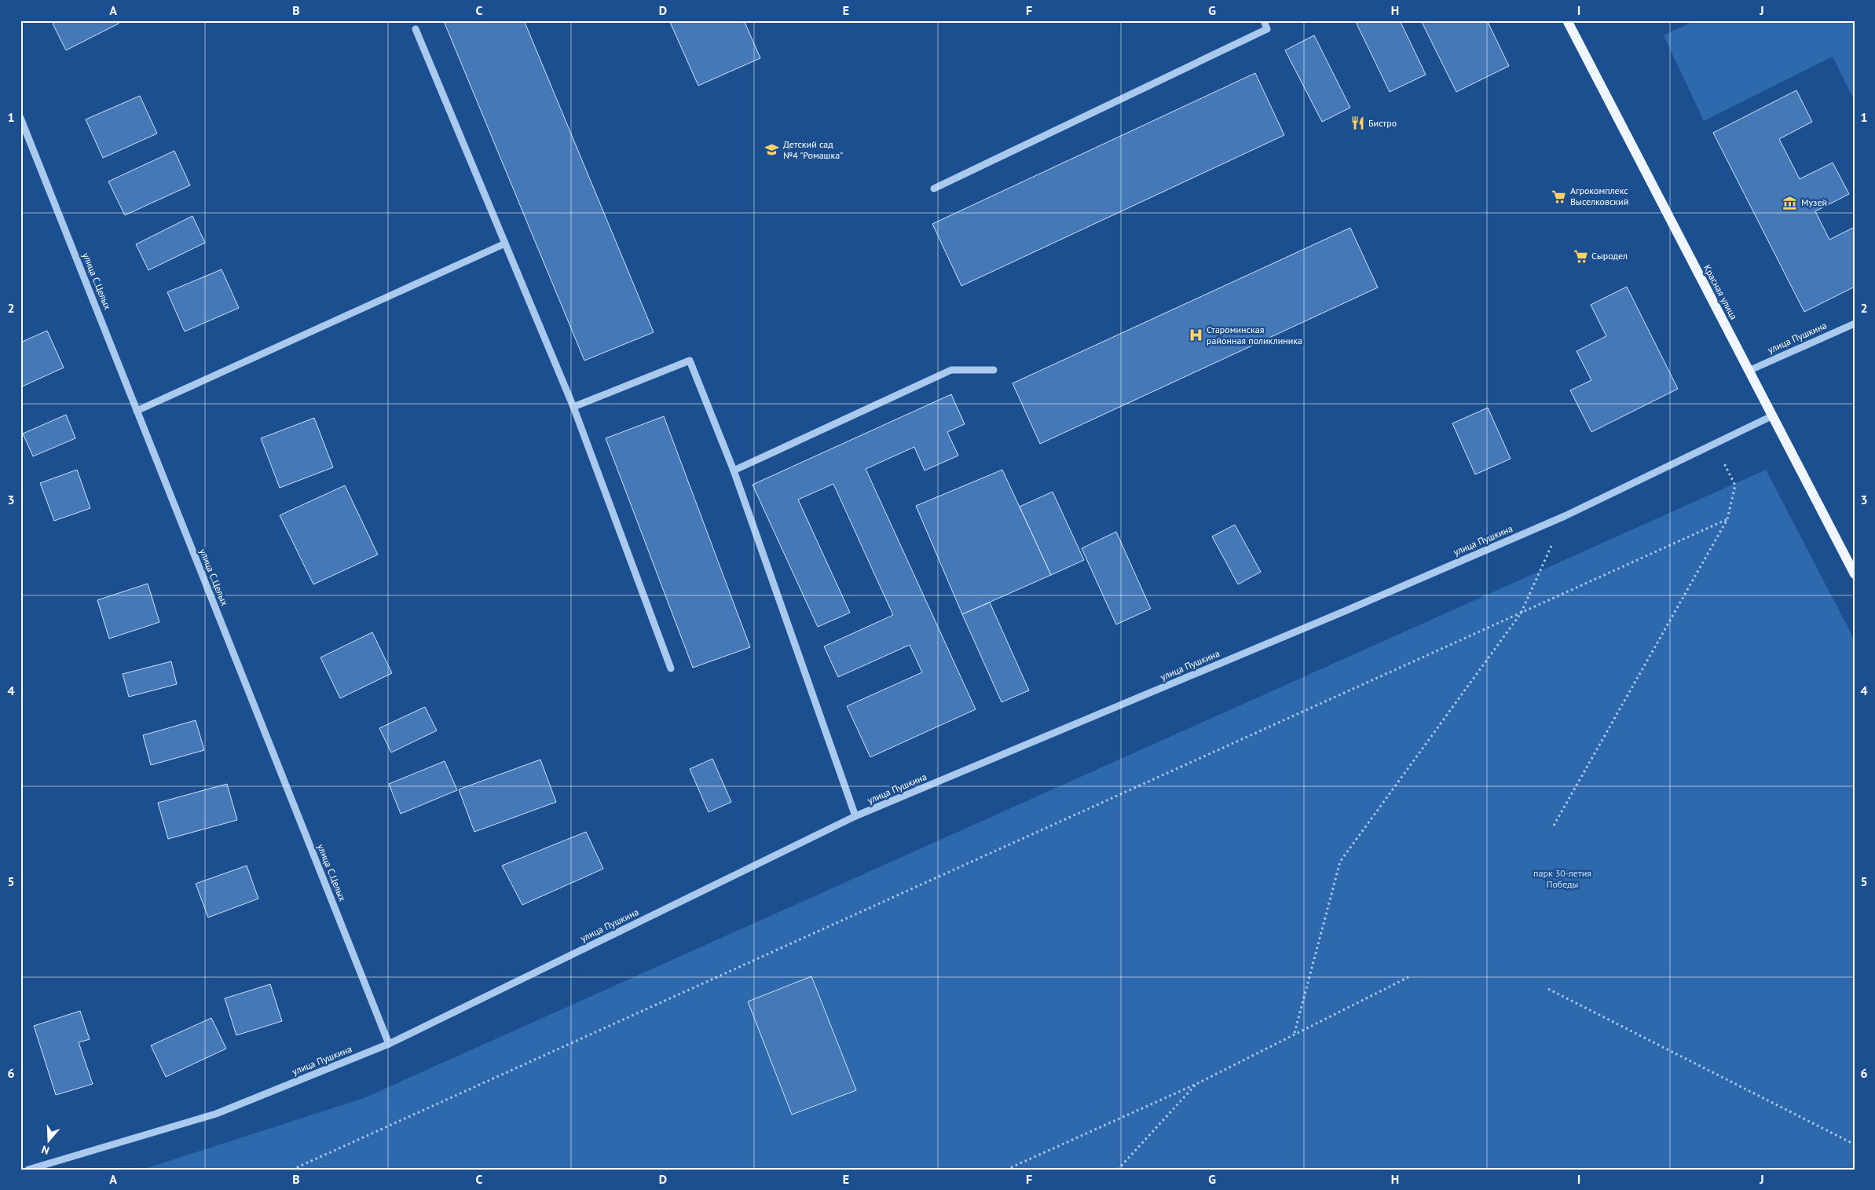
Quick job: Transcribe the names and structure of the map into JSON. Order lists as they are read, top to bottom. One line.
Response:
{"streets":{"main road":["Красная улица"],"street":["улица С.Целых","улица Пушкина"]},"crossings":[["улица С.Целых","улица Пушкина"],["Красная улица","улица Пушкина"]],"parks":["парк 30-летия Победы"],"places":{"restaurant":["Бистро"],"school or university":["Детский сад №4 \"Ромашка\""],"supermarket":["Агрокомплекс Выселковский","Сыродел"],"museum":["Музей"],"hospital":["Староминская районная поликлиника"]},"north":"bottom","grid":{"columns":["A","B","C","D","E","F","G","H","I","J"],"rows":["1","2","3","4","5","6"]}}
